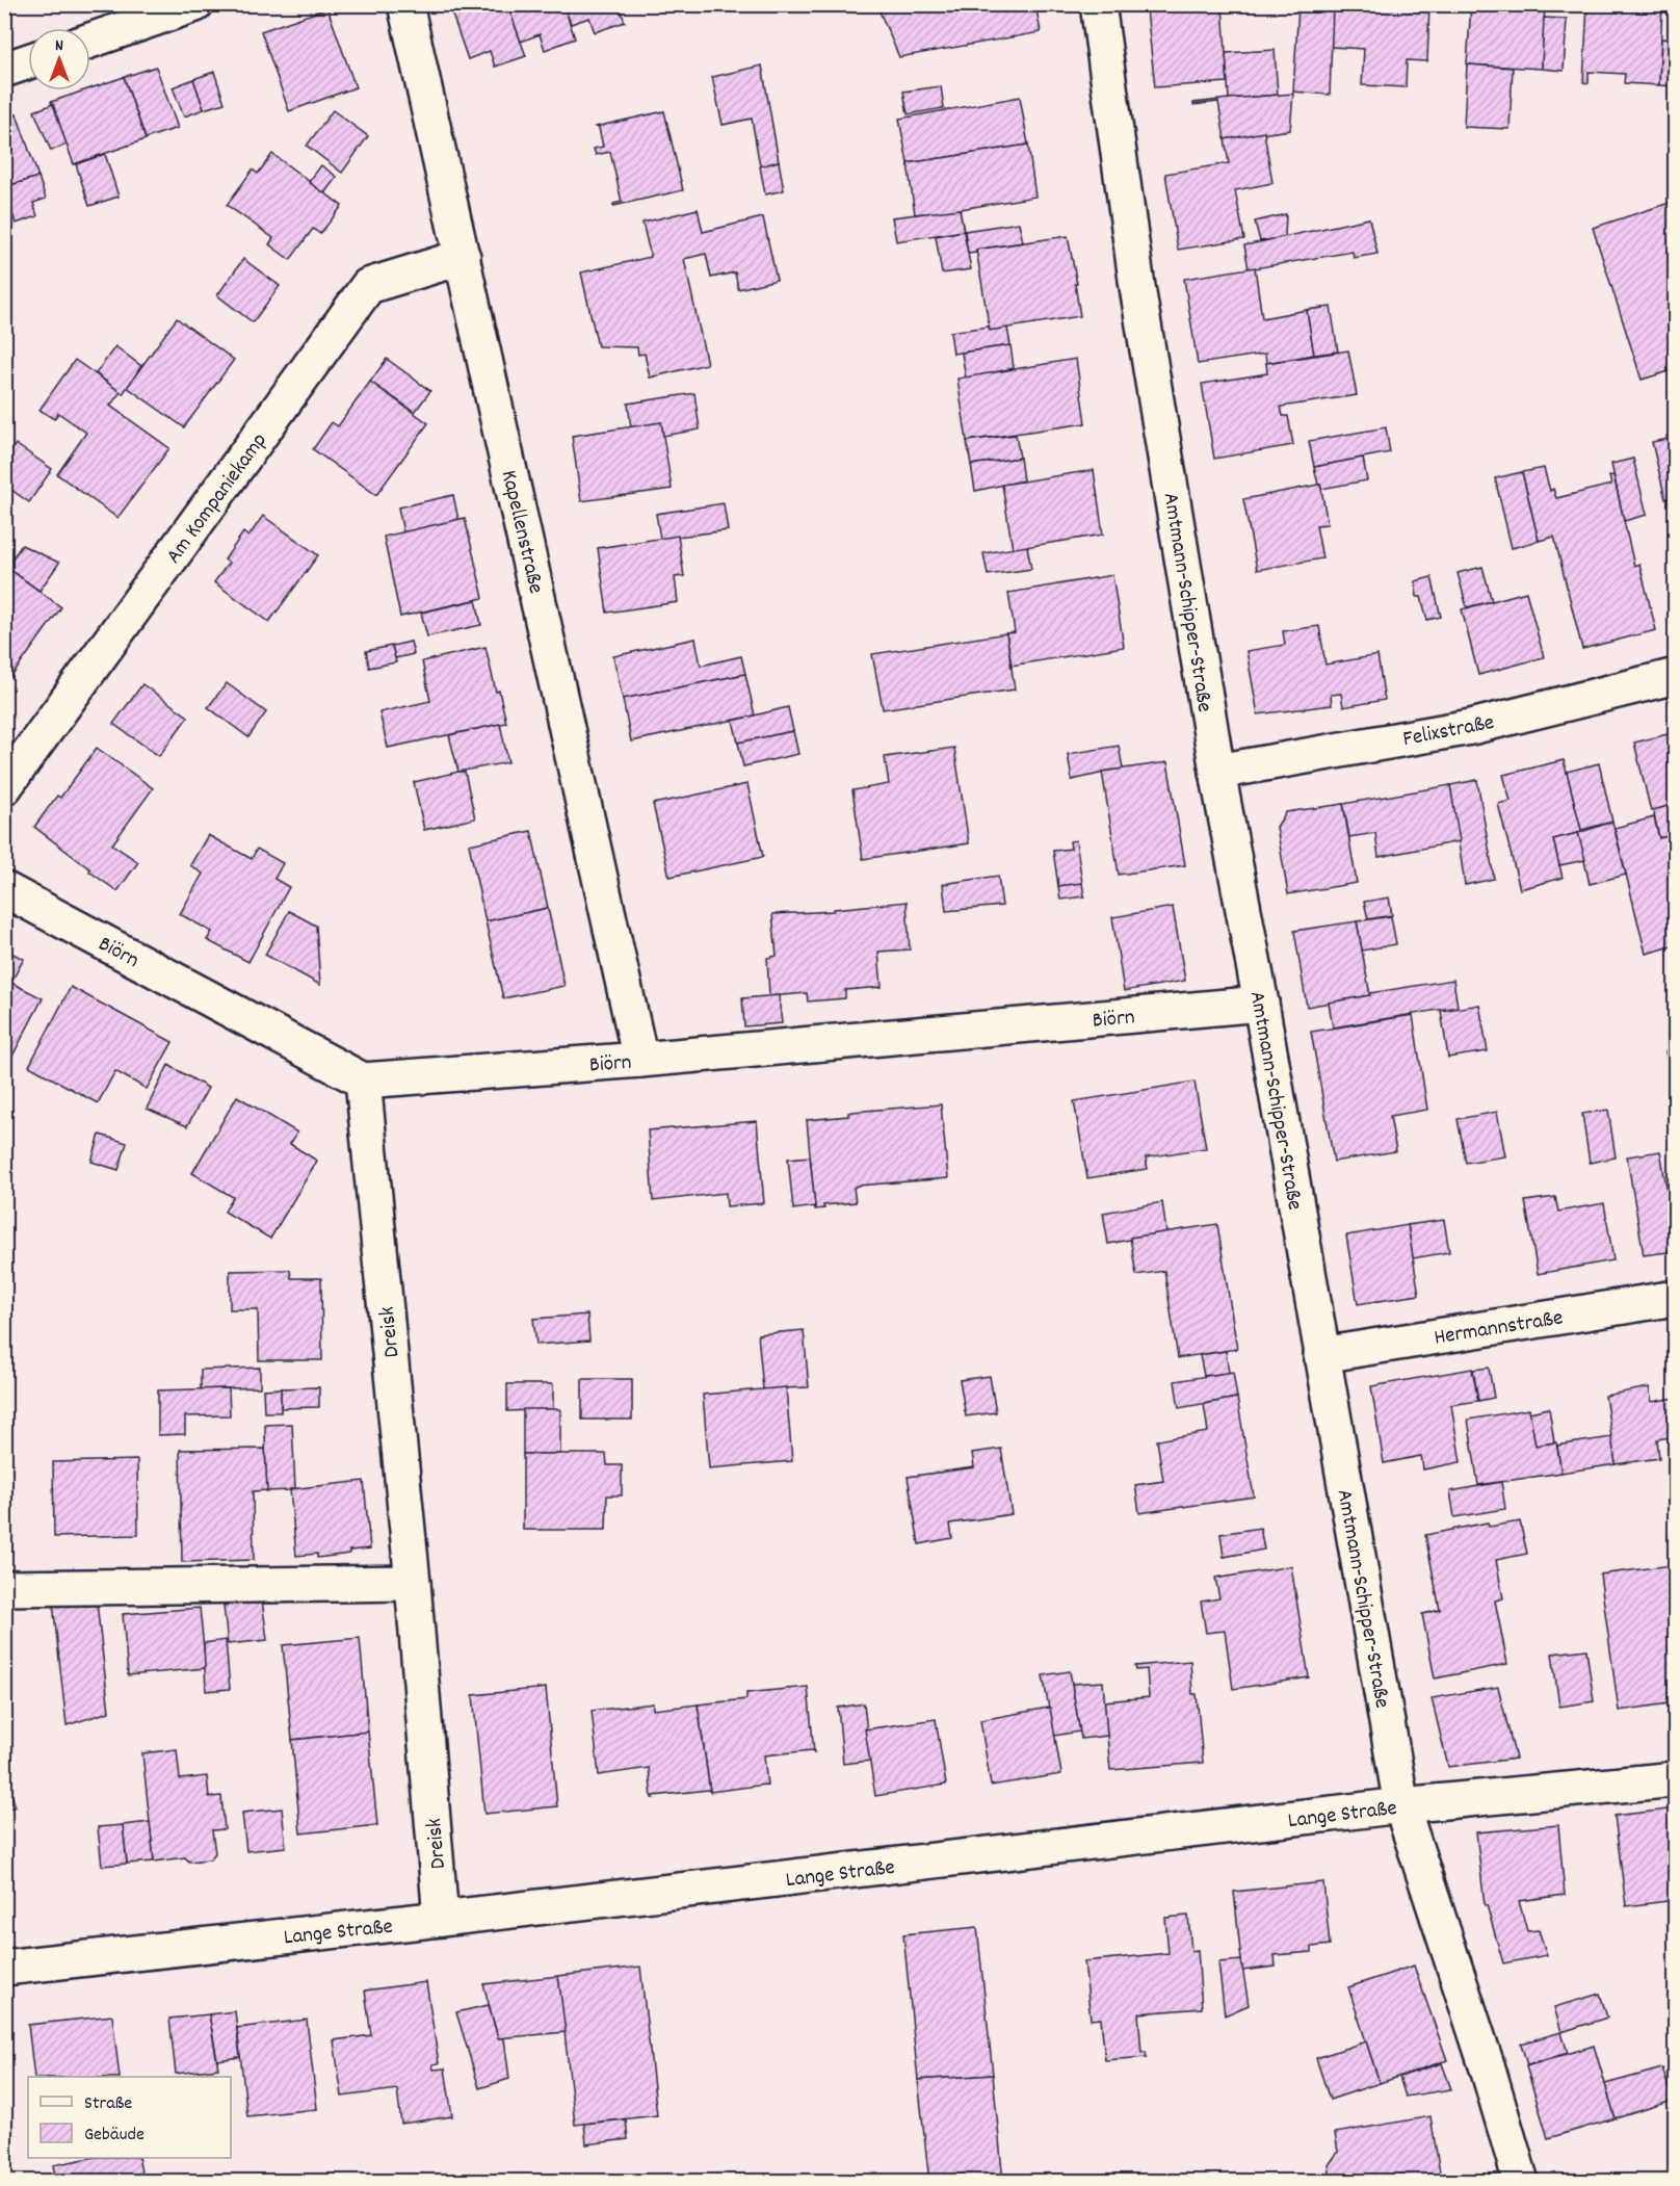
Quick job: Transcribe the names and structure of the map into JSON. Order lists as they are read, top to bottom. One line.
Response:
{"streets":{"street":["Am Kompaniekamp","Kapellenstraße","Amtmann-Schipper-Straße","Felixstraße","Biörn","Hermannstraße","Dreisk","Lange Straße"]},"crossings":[["Am Kompaniekamp","Kapellenstraße"],["Kapellenstraße","Biörn"],["Amtmann-Schipper-Straße","Felixstraße"],["Amtmann-Schipper-Straße","Biörn"],["Amtmann-Schipper-Straße","Hermannstraße"],["Amtmann-Schipper-Straße","Lange Straße"],["Biörn","Dreisk"],["Dreisk","Lange Straße"]],"legend":["Straße","Gebäude"],"north":"top"}
